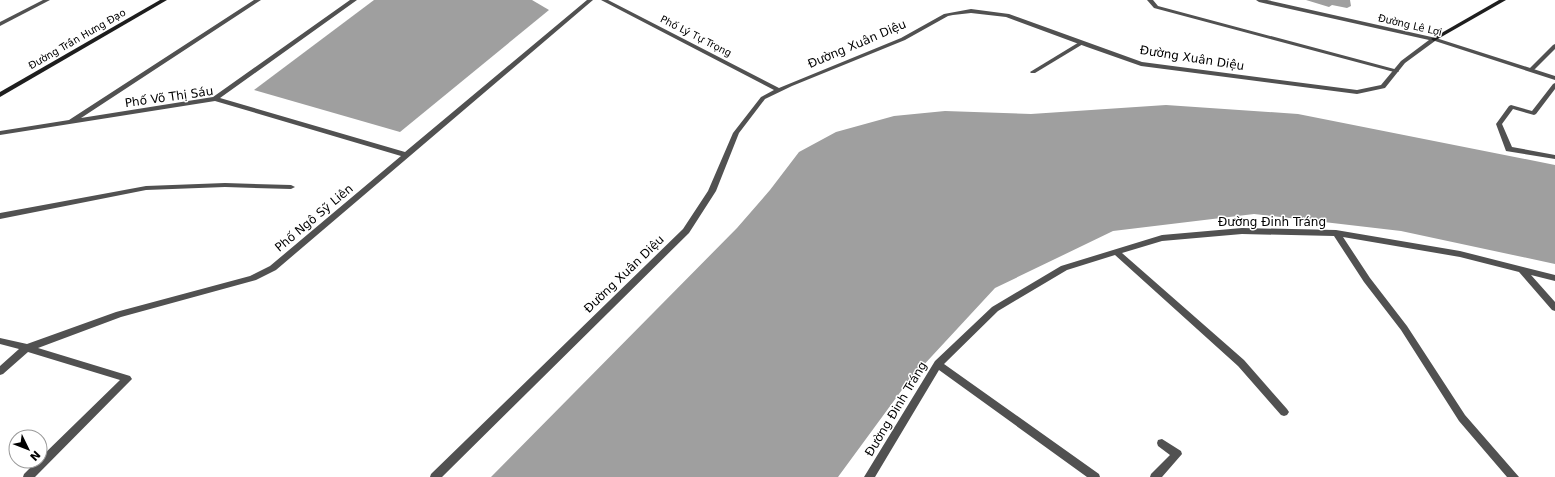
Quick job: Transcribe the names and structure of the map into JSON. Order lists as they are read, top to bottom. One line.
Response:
{"streets":{"main road":["Đường Trần Hưng Đạo"],"street":["Đường Lê Lợi","Phố Lý Tự Trọng","Đường Xuân Diệu","Phố Võ Thị Sáu","Phố Ngô Sỹ Liên","Đường Đinh Tráng"]},"crossings":[["Đường Lê Lợi","Đường Xuân Diệu"],["Phố Lý Tự Trọng","Đường Xuân Diệu"],["Phố Võ Thị Sáu","Phố Ngô Sỹ Liên"]],"north":"bottom right"}
